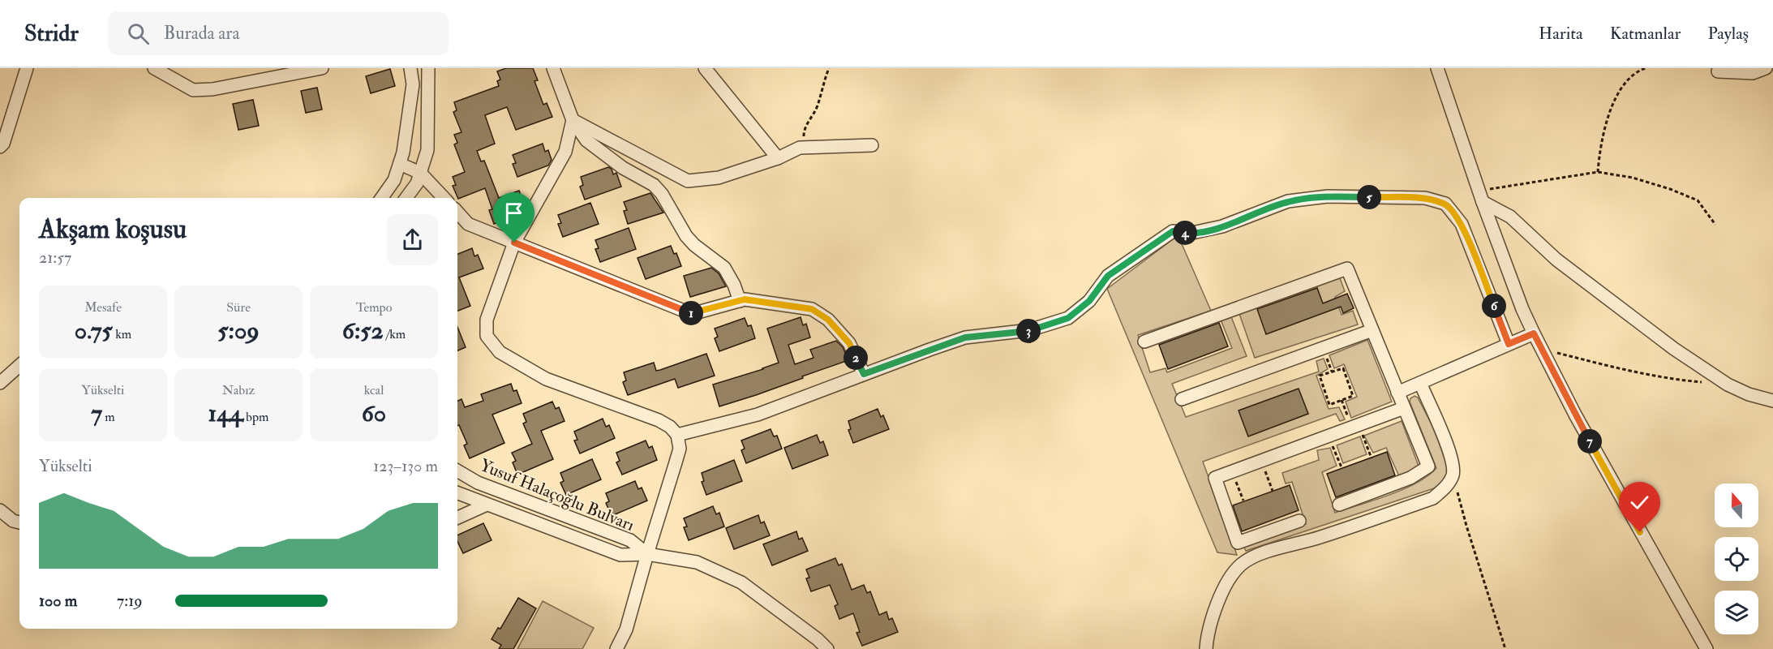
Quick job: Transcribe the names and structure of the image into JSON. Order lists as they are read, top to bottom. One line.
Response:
{"streets":{"street":["Yusuf Halaçoğlu Bulvarı"]},"north":"top","page":{"header":"Stridr","search":"Burada ara","nav":["Harita","Katmanlar","Paylaş"],"pins":["5","4","6","1","3","2","7"],"heading":["Akşam koşusu","21:57"],"stats":[["Mesafe","0.75 km"],["Süre","5:09"],["Tempo","6:52 /km"],["Yükselti","7 m"],["Nabız","144 bpm"],["kcal","60"]],"chart":["Yükselti","123–130 m"],"list":[{"name":"100 m","note":"7:19"}]}}
